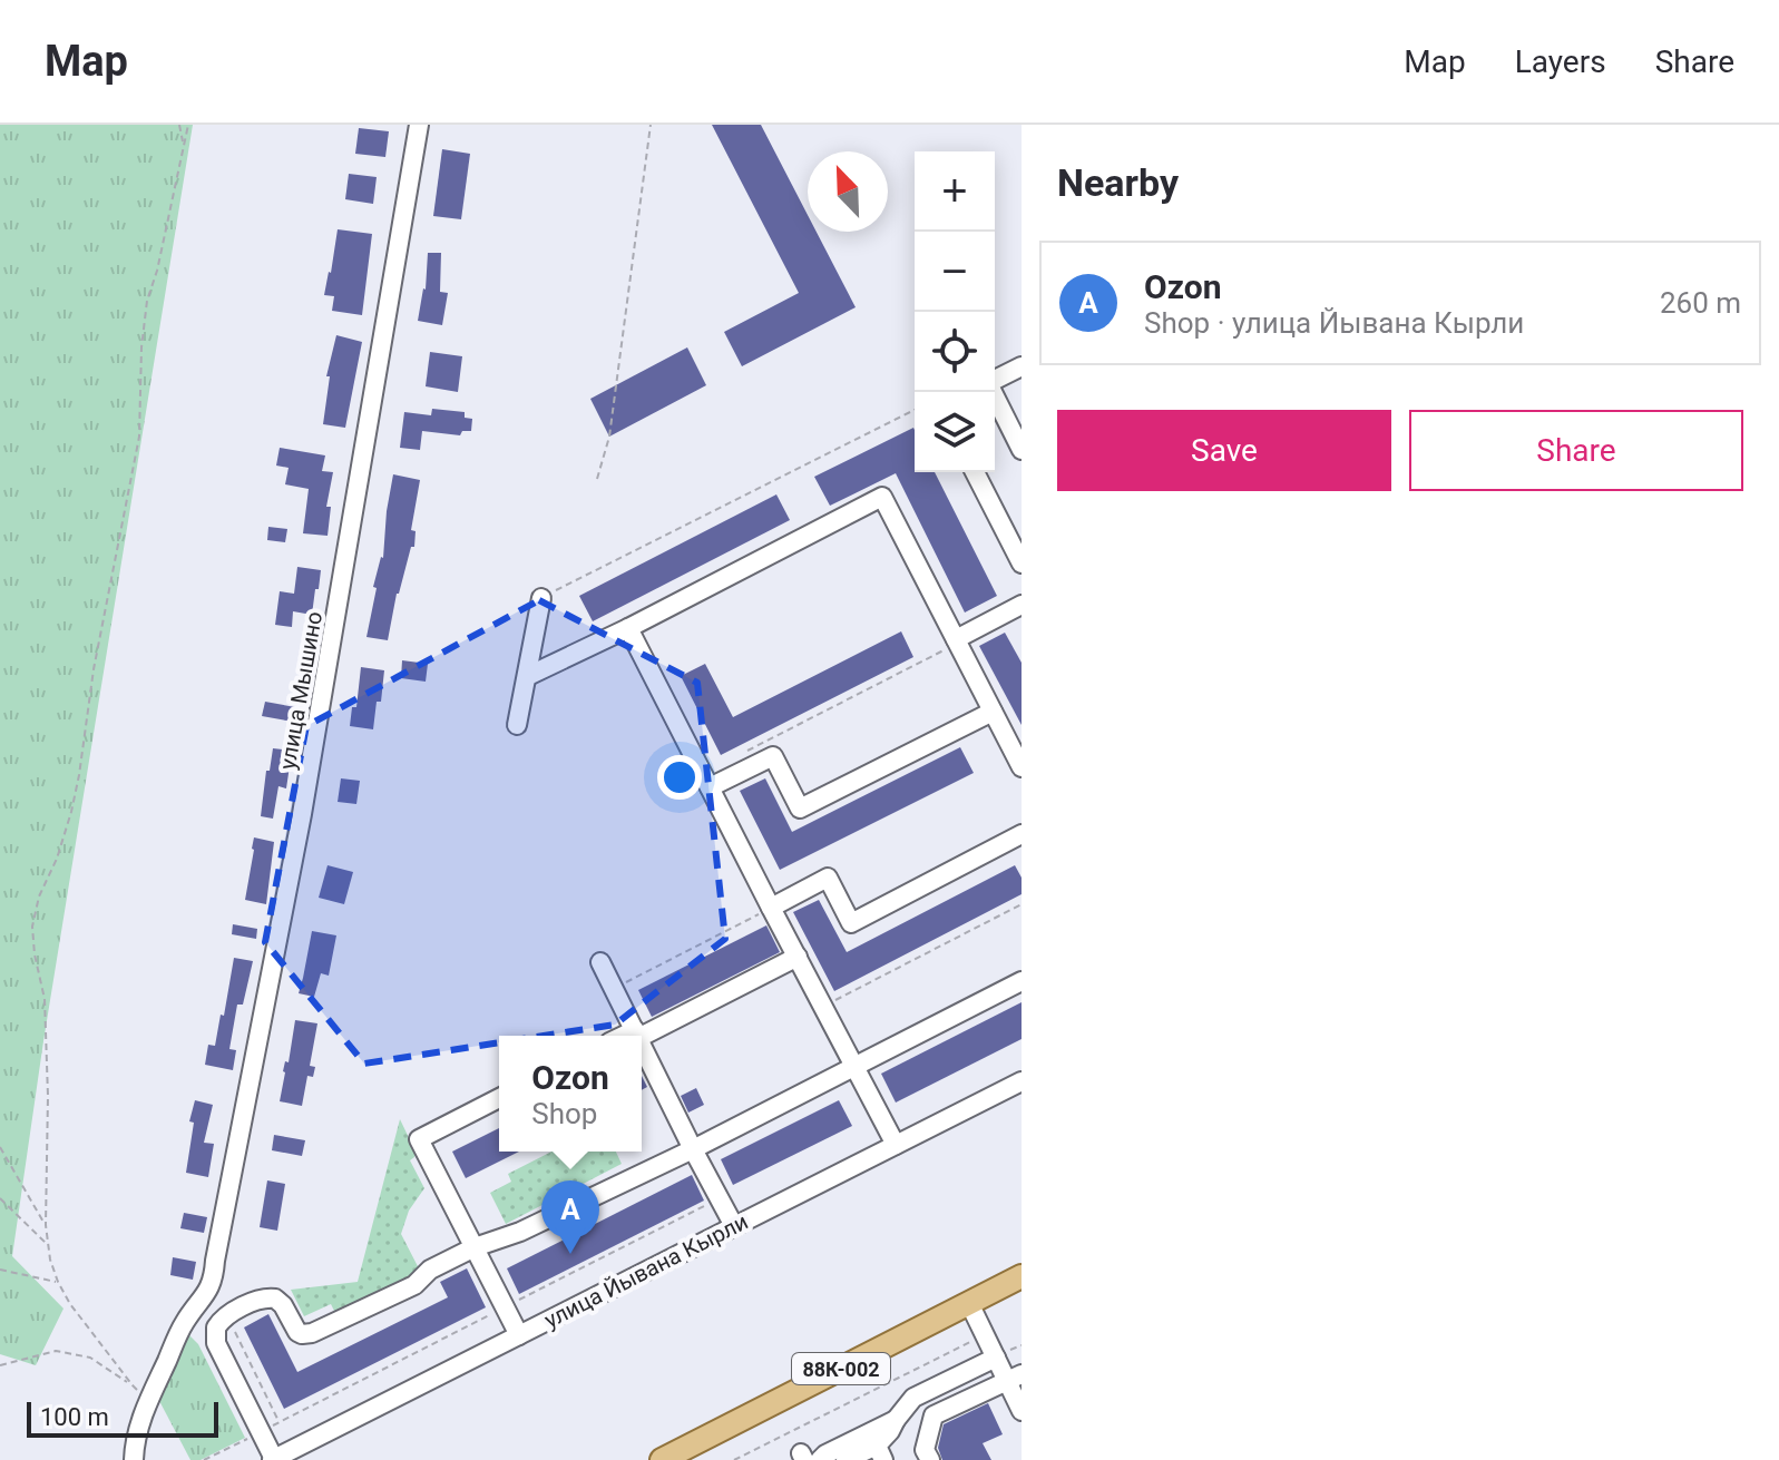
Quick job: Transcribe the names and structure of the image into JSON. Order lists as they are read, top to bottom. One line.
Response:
{"streets":{"main road":["88К-002"],"street":["улица Мышино","улица Йывана Кырли"]},"scale_bar":"100 m","north":"top left","page":{"header":"Map","nav":["Map","Layers","Share"],"heading":"Nearby","map_buttons":["+","−"],"list":[{"mark":"A","name":"Ozon","note":"Shop · улица Йывана Кырли","value":"260 m"}],"buttons":["Save","Share"],"popup":["Ozon","Shop"],"pins":"A","scale":"100 m"}}
